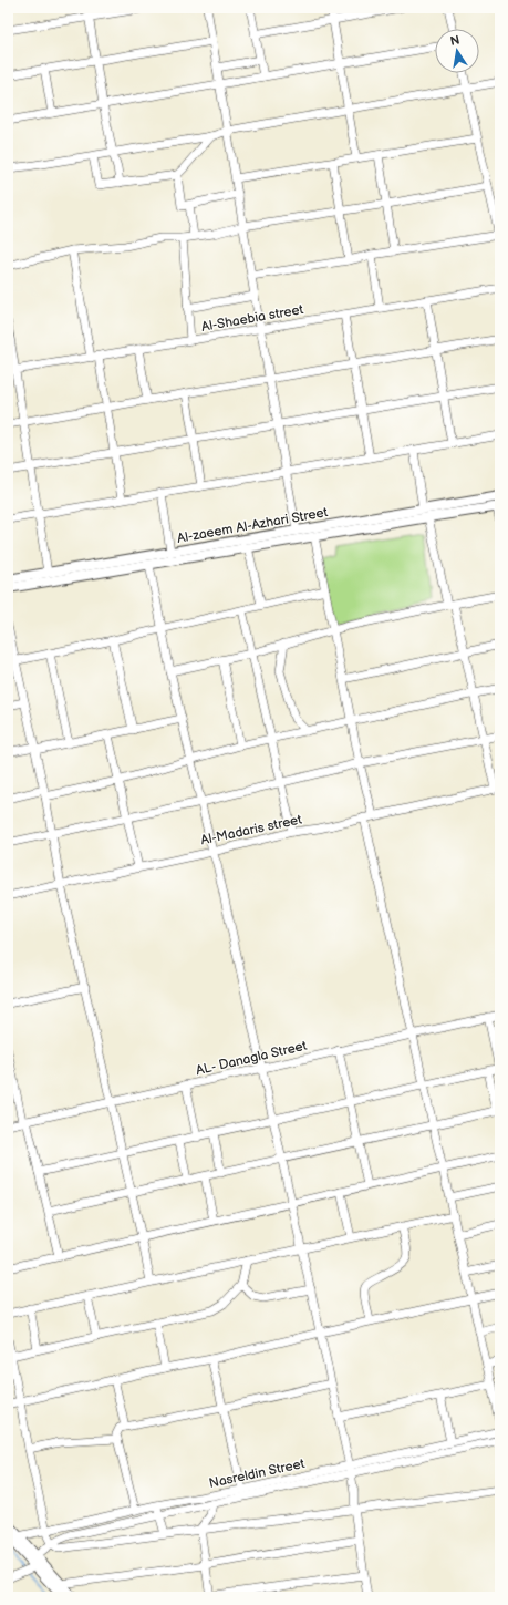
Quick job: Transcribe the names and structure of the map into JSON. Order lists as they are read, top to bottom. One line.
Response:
{"streets":{"main road":["Al-zaeem Al-Azhari Street"],"street":["Al-Shaebia street","Al-Madaris street","AL- Danagla Street","Nasreldin Street"]},"north":"top"}
